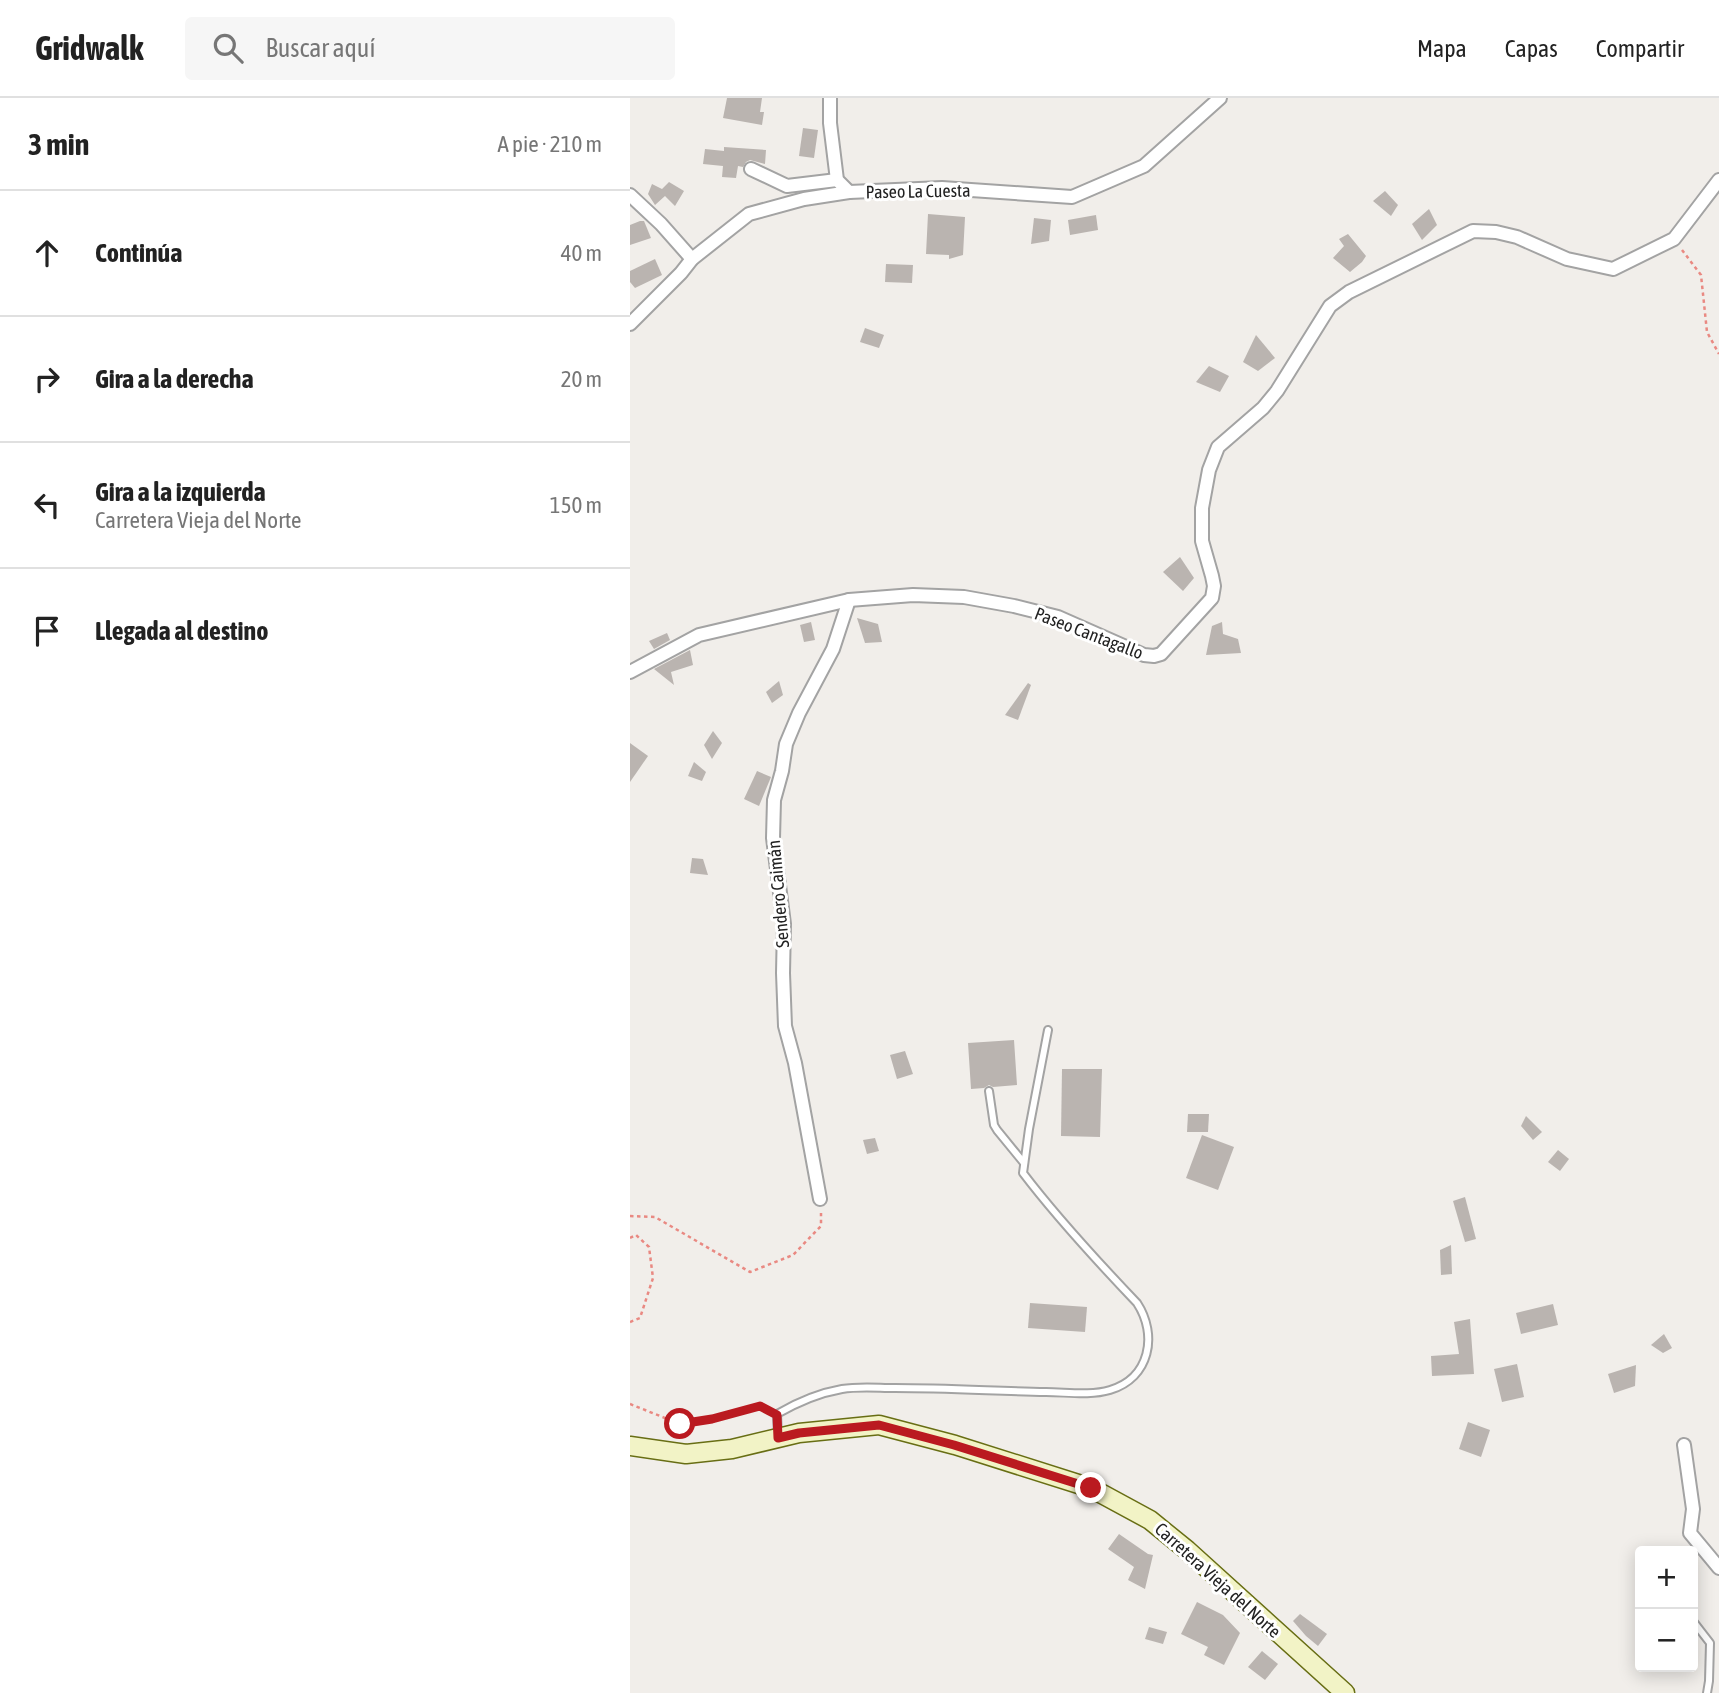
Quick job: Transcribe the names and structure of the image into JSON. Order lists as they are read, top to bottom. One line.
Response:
{"streets":{"street":["Paseo La Cuesta","Paseo Cantagallo","Sendero Caimán","Carretera Vieja del Norte"]},"crossings":[["Paseo Cantagallo","Sendero Caimán"]],"page":{"header":"Gridwalk","search":"Buscar aquí","nav":["Mapa","Capas","Compartir"],"heading":["3 min","A pie · 210 m"],"list":[["Continúa","40 m"],["Gira a la derecha","20 m"],["Gira a la izquierda","Carretera Vieja del Norte","150 m"],"Llegada al destino"],"map_buttons":["+","−"]}}
